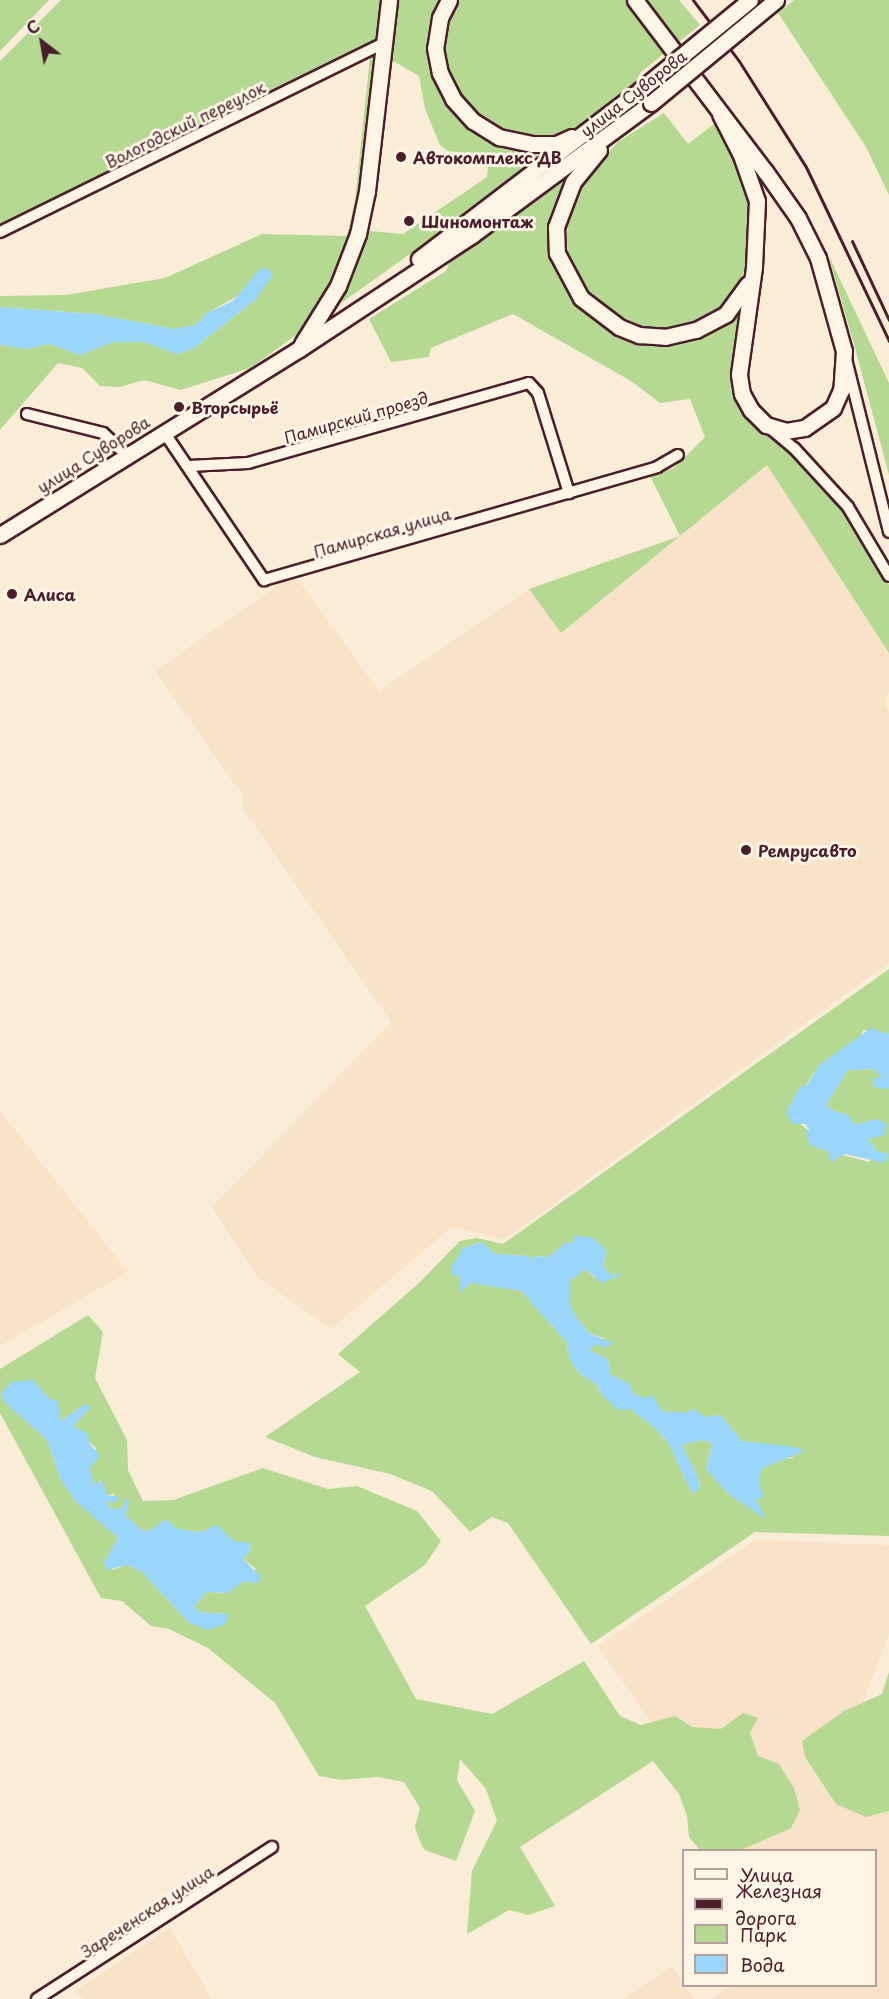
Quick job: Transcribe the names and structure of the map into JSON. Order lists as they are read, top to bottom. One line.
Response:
{"streets":{"street":["улица Суворова","Вологодский переулок","Памирский проезд","Памирская улица","Зареченская улица"]},"crossings":[["улица Суворова","Памирская улица"],["Памирский проезд","Памирская улица"]],"places":["Автокомплекс ДВ","Шиномонтаж","Вторсырьё","Алиса","Ремрусавто"],"legend":["Улица","Железная дорога","Парк","Вода"],"north":"top left"}
